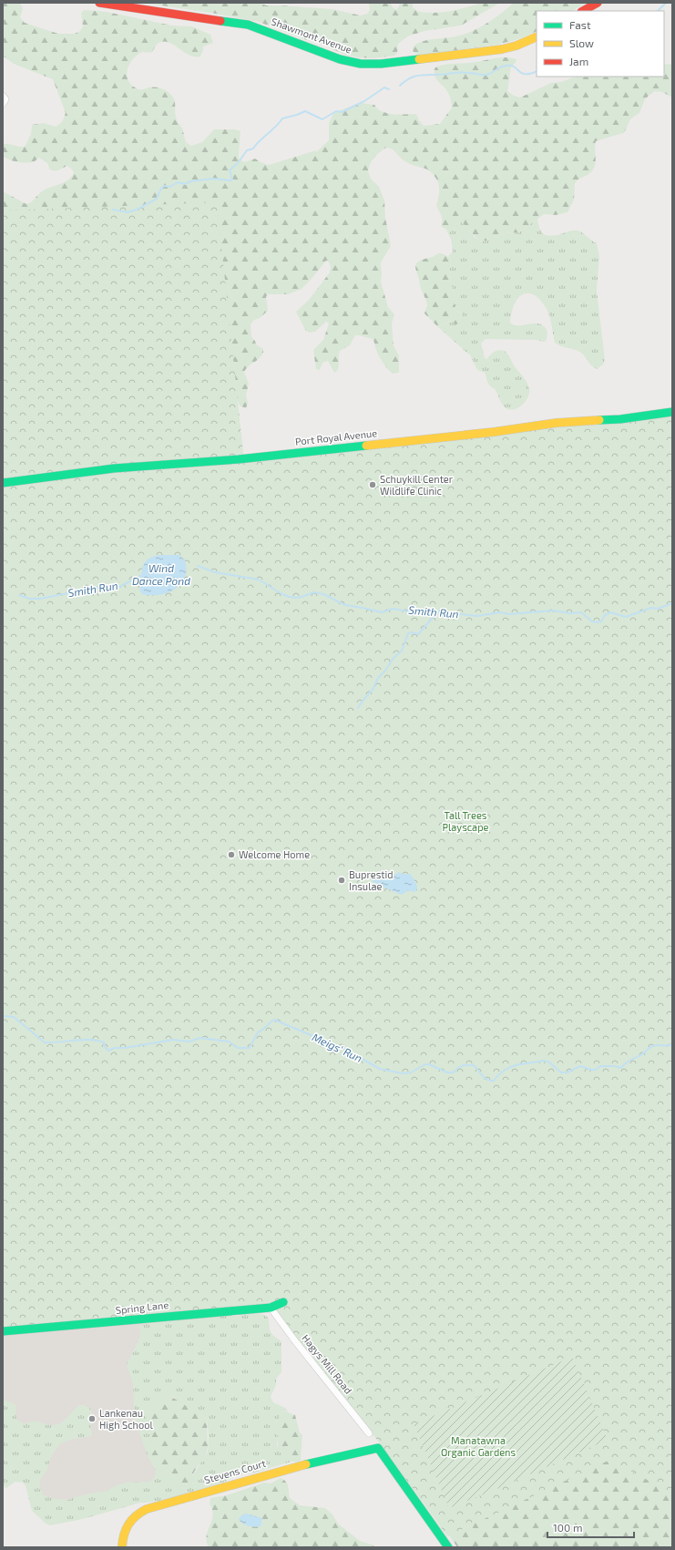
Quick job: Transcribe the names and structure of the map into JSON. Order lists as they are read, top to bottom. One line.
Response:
{"streets":{"street":["Shawmont Avenue","Port Royal Avenue","Spring Lane","Hagys Mill Road","Stevens Court"]},"crossings":[["Spring Lane","Hagys Mill Road"]],"water":["Wind Dance Pond","Smith Run","Meigs' Run"],"parks":["Tall Trees Playscape","Manatawna Organic Gardens"],"places":["Schuykill Center Wildlife Clinic","Welcome Home","Buprestid Insulae","Lankenau High School"],"legend":["Fast","Slow","Jam"],"scale_bar":"100 m"}
